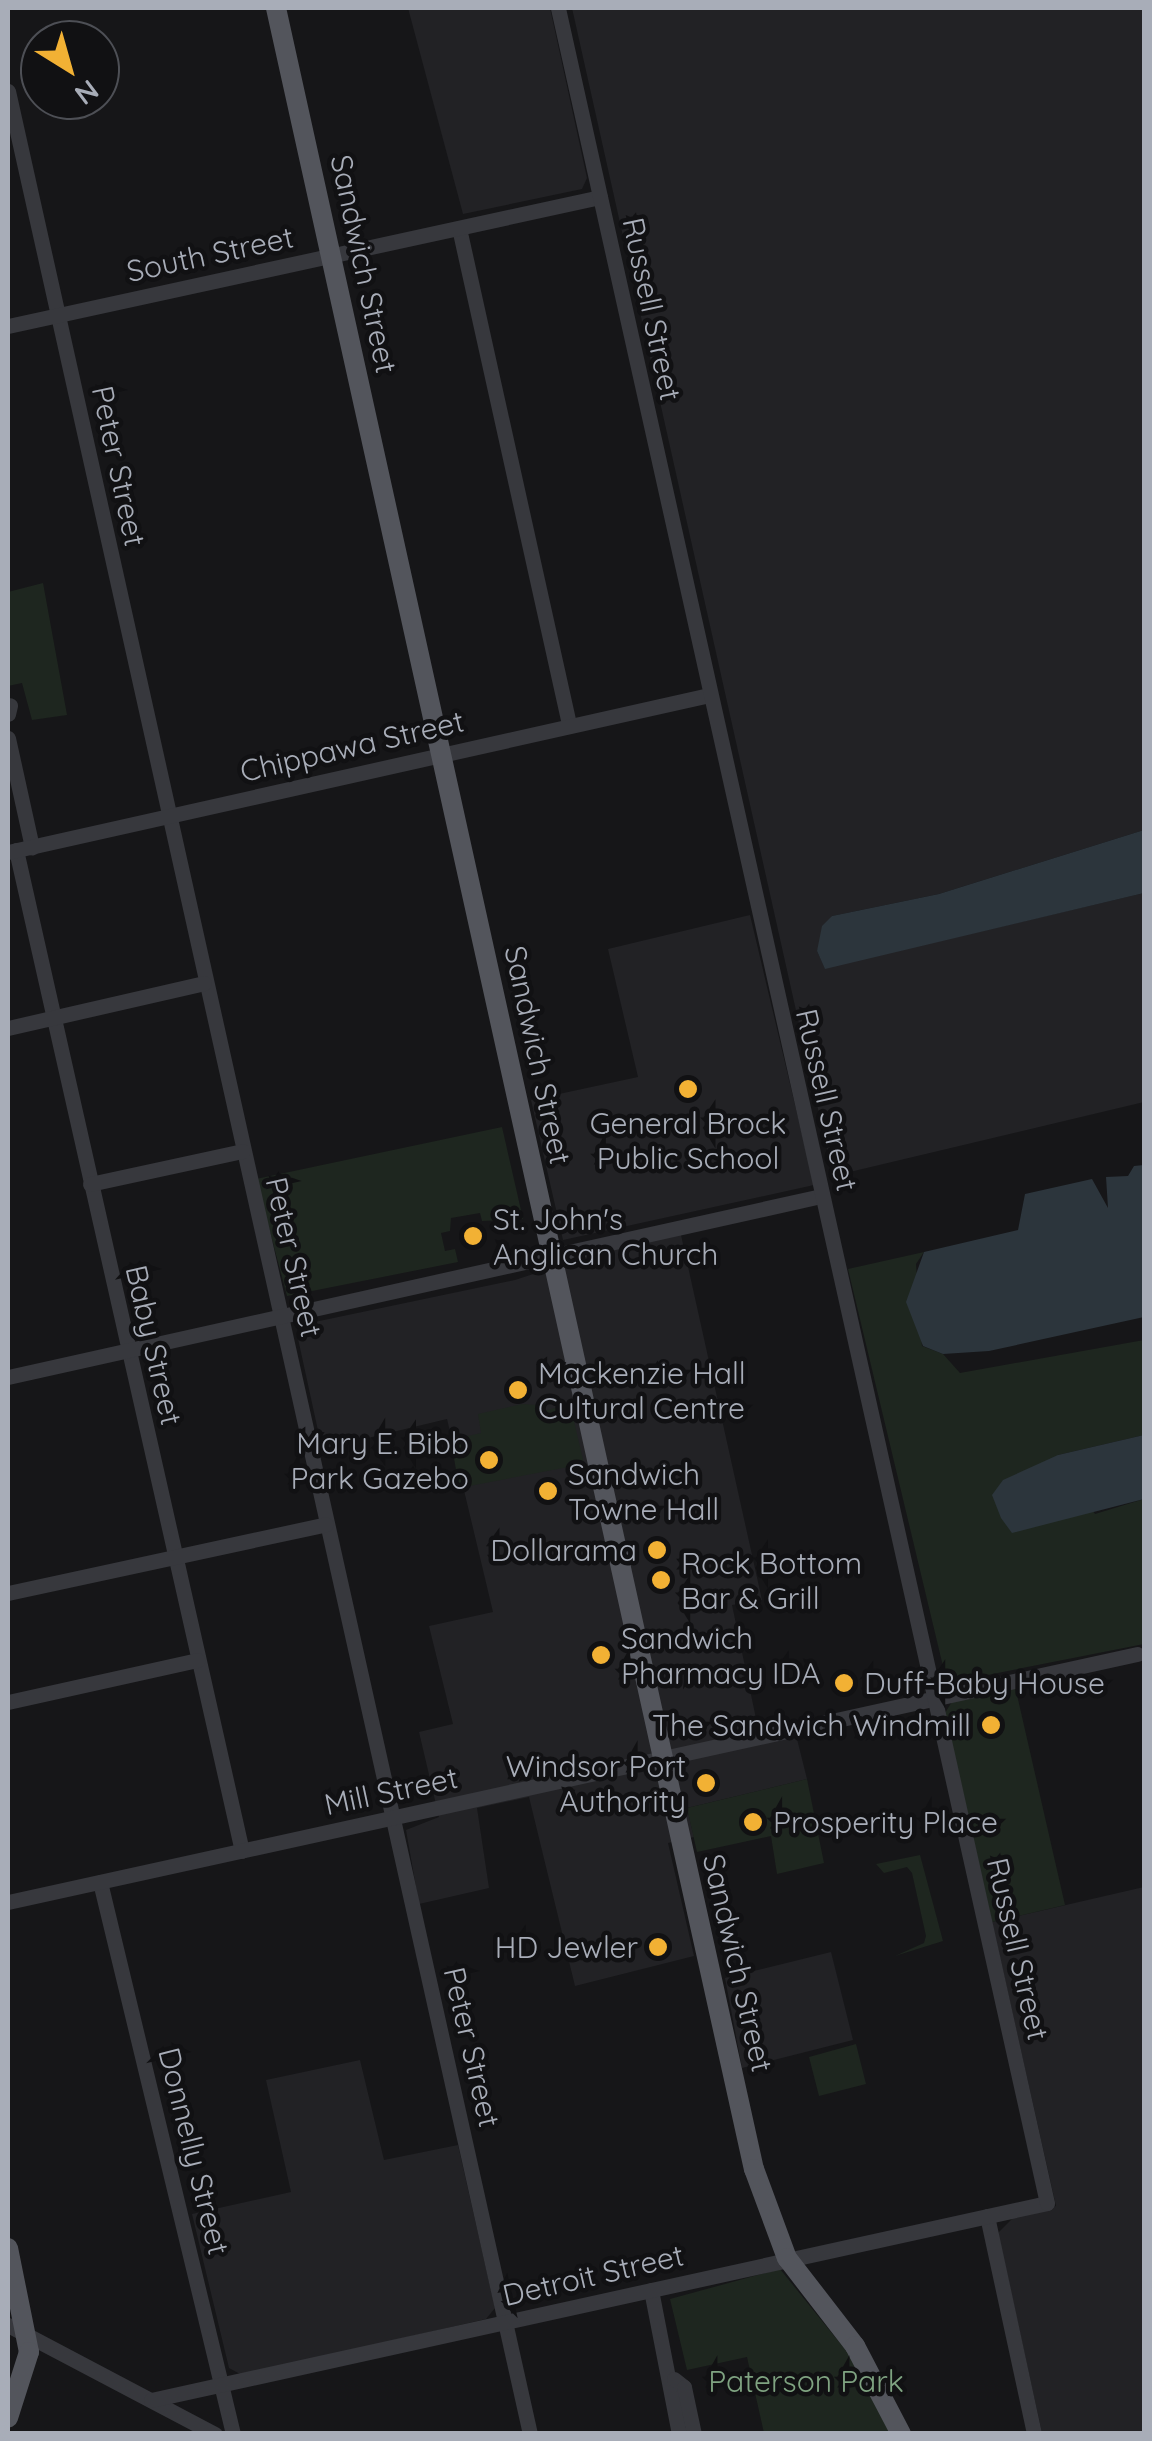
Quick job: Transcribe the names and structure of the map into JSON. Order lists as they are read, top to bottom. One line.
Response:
{"streets":{"main road":["Sandwich Street"],"street":["South Street","Russell Street","Peter Street","Chippawa Street","Baby Street","Mill Street","Donnelly Street","Detroit Street"]},"crossings":[["South Street","Sandwich Street"],["South Street","Russell Street"],["South Street","Peter Street"],["Sandwich Street","Chippawa Street"],["Sandwich Street","Mill Street"],["Sandwich Street","Detroit Street"],["Russell Street","Chippawa Street"],["Russell Street","Mill Street"],["Russell Street","Detroit Street"],["Peter Street","Chippawa Street"],["Peter Street","Mill Street"],["Peter Street","Detroit Street"],["Chippawa Street","Baby Street"],["Baby Street","Mill Street"],["Mill Street","Donnelly Street"],["Donnelly Street","Detroit Street"]],"parks":["Paterson Park"],"places":["General Brock Public School","St. John's Anglican Church","Mackenzie Hall Cultural Centre","Mary E. Bibb Park Gazebo","Sandwich Towne Hall","Dollarama","Rock Bottom Bar & Grill","Sandwich Pharmacy IDA","Duff-Baby House","The Sandwich Windmill","Windsor Port Authority","Prosperity Place","HD Jewler"],"north":"bottom right"}
